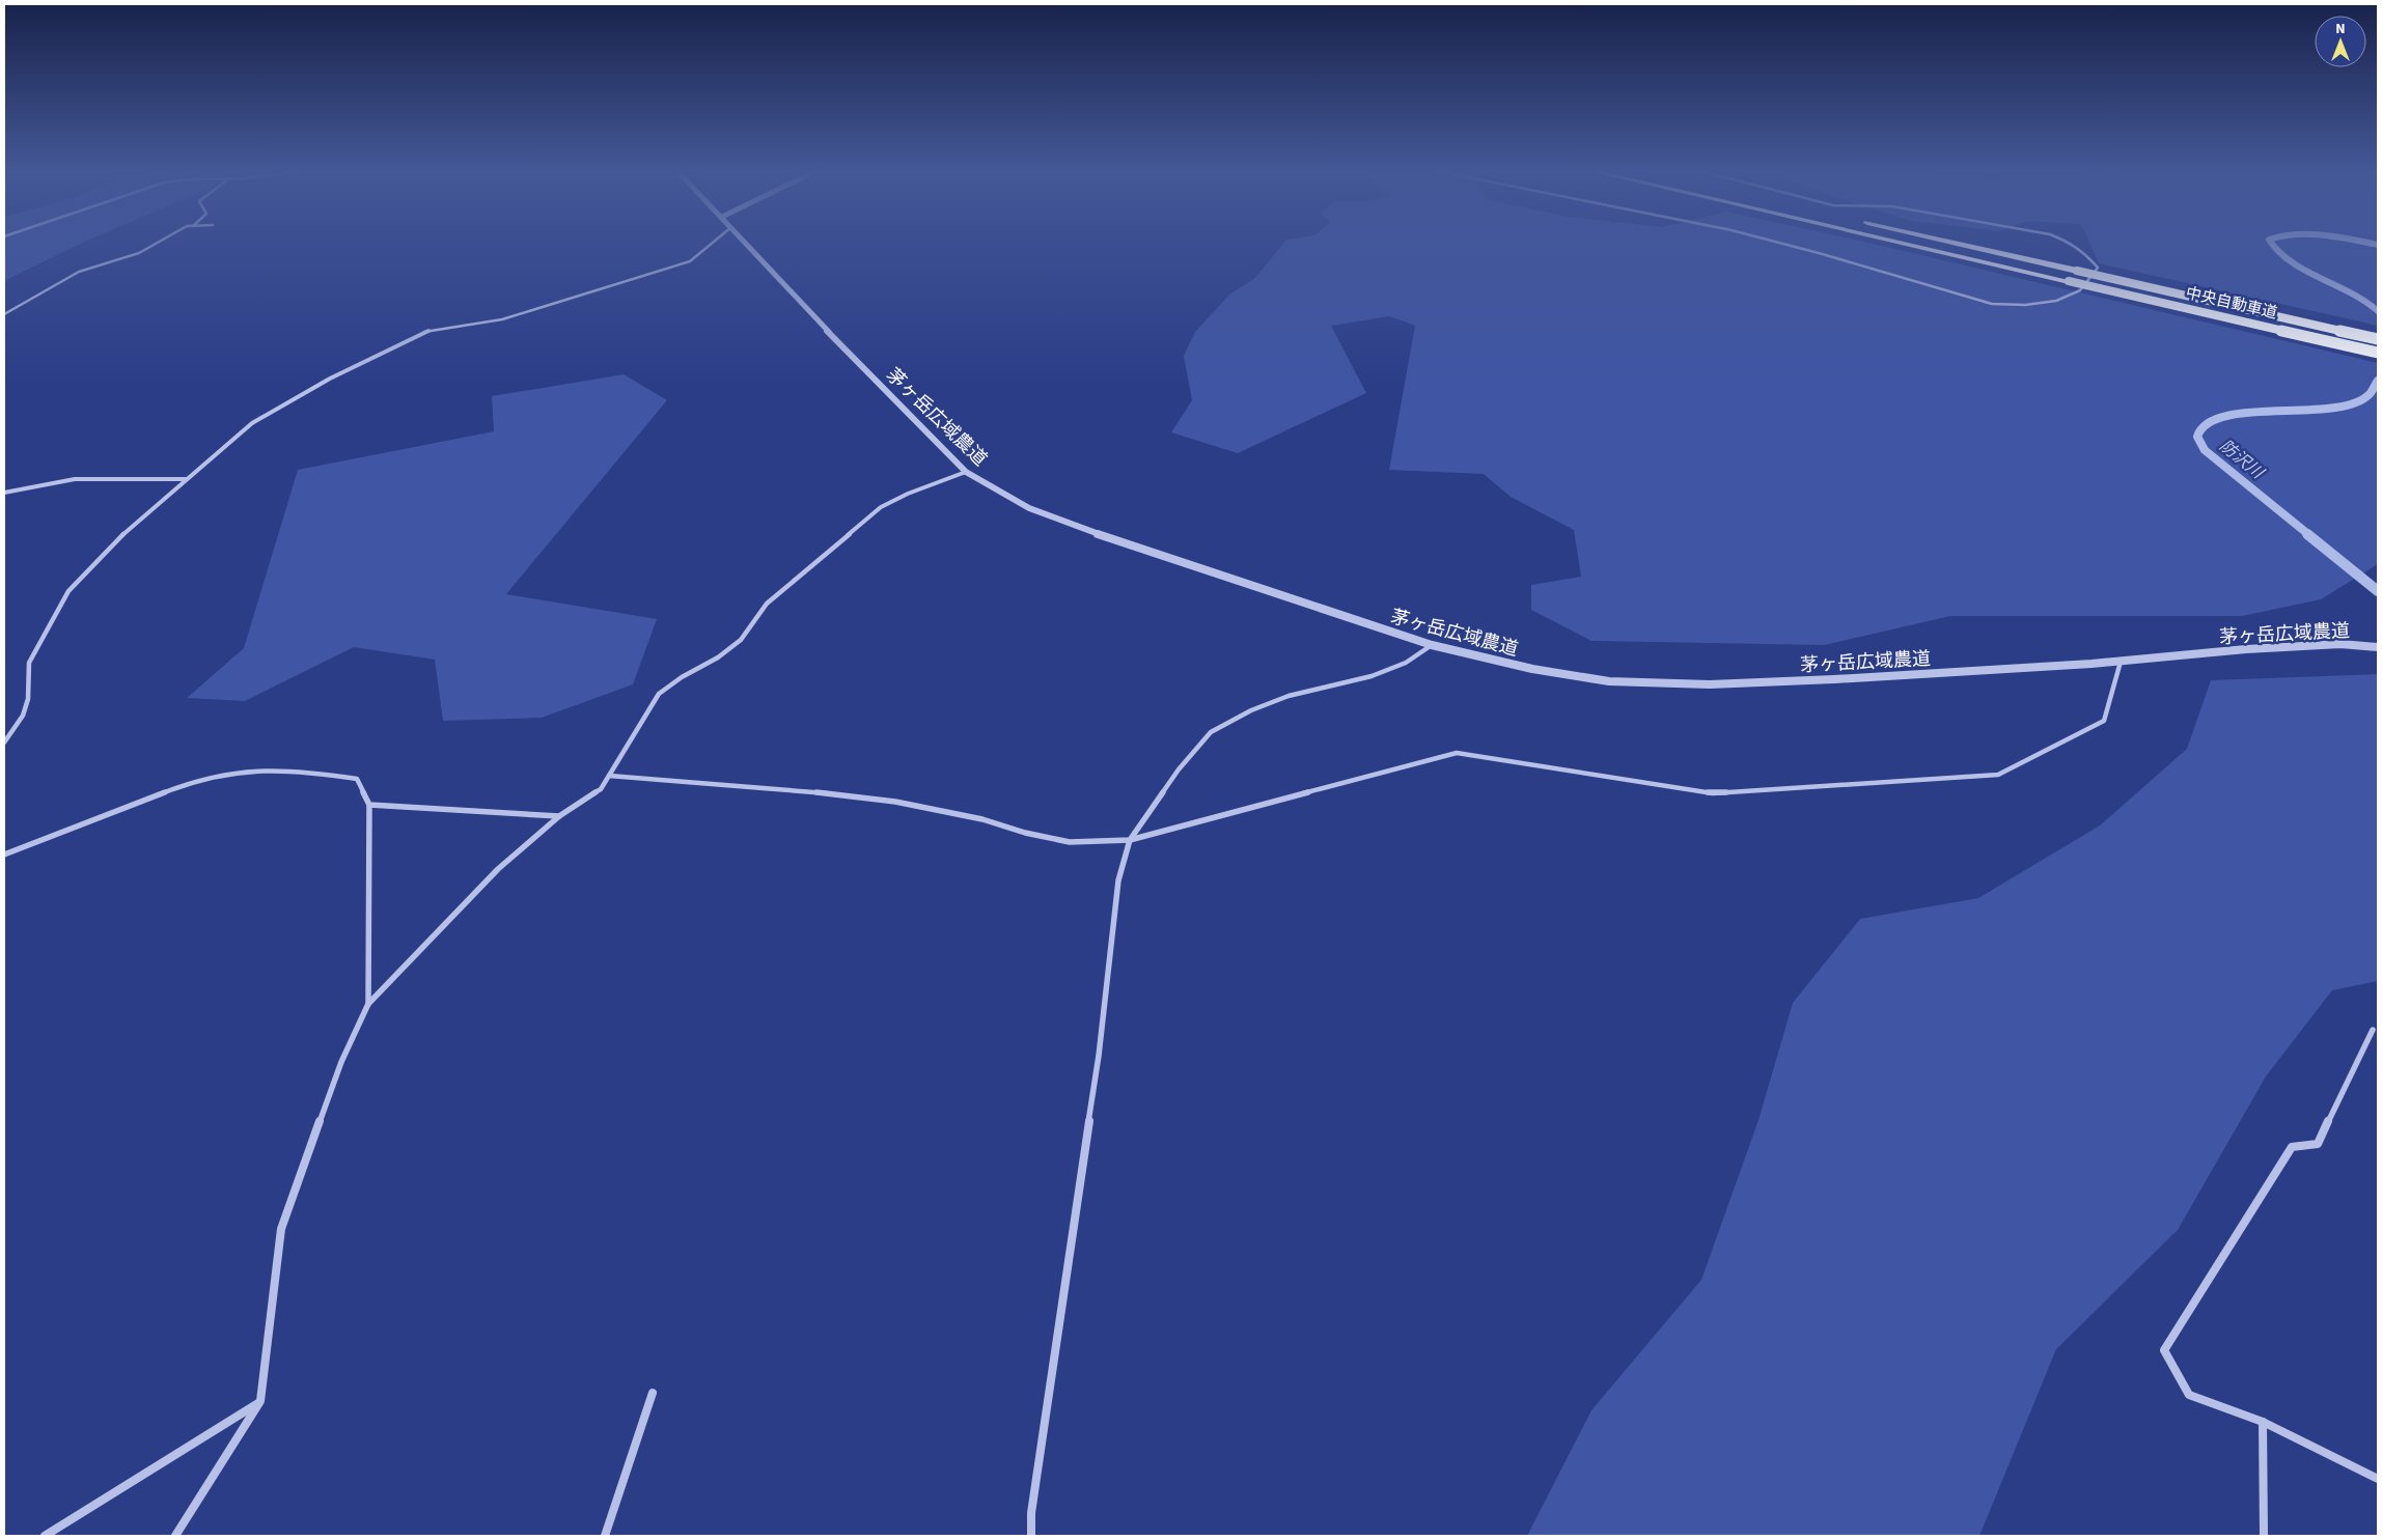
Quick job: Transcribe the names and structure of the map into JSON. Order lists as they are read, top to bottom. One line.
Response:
{"streets":{"highway":["中央自動車道"],"street":["茅ヶ岳広域農道"]},"water":["防沢川"],"north":"top"}
